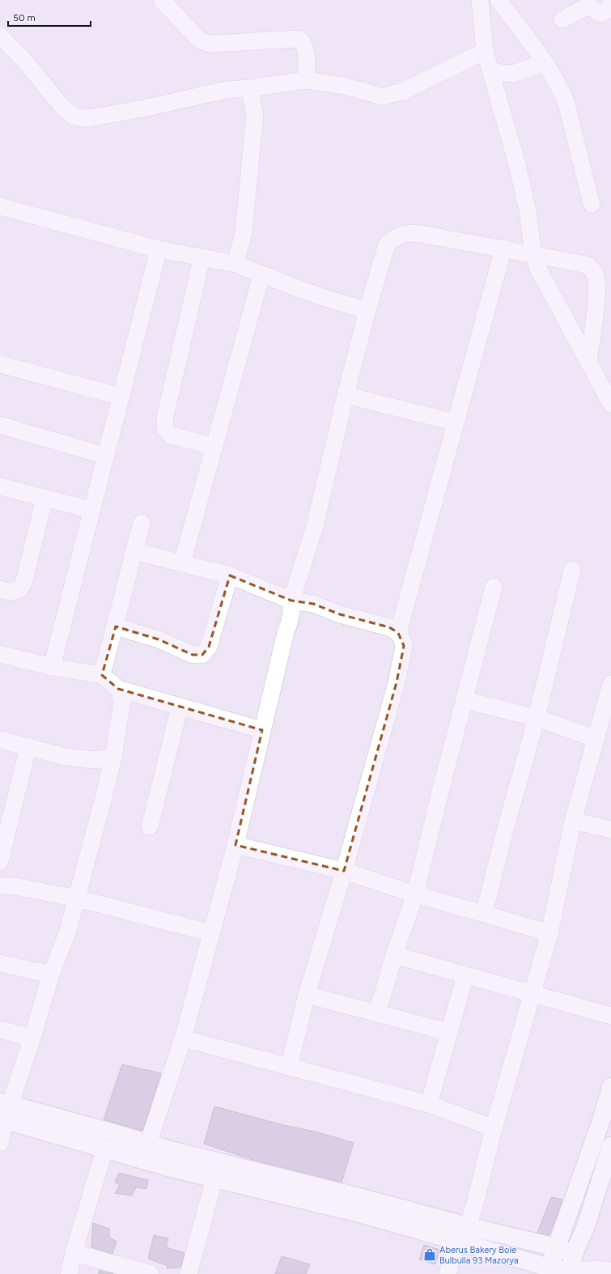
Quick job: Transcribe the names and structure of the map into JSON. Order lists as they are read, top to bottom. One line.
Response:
{"places":{"shop":["Aberus Bakery Bole Bulbulla 93 Mazorya"]},"scale_bar":"50 m"}
